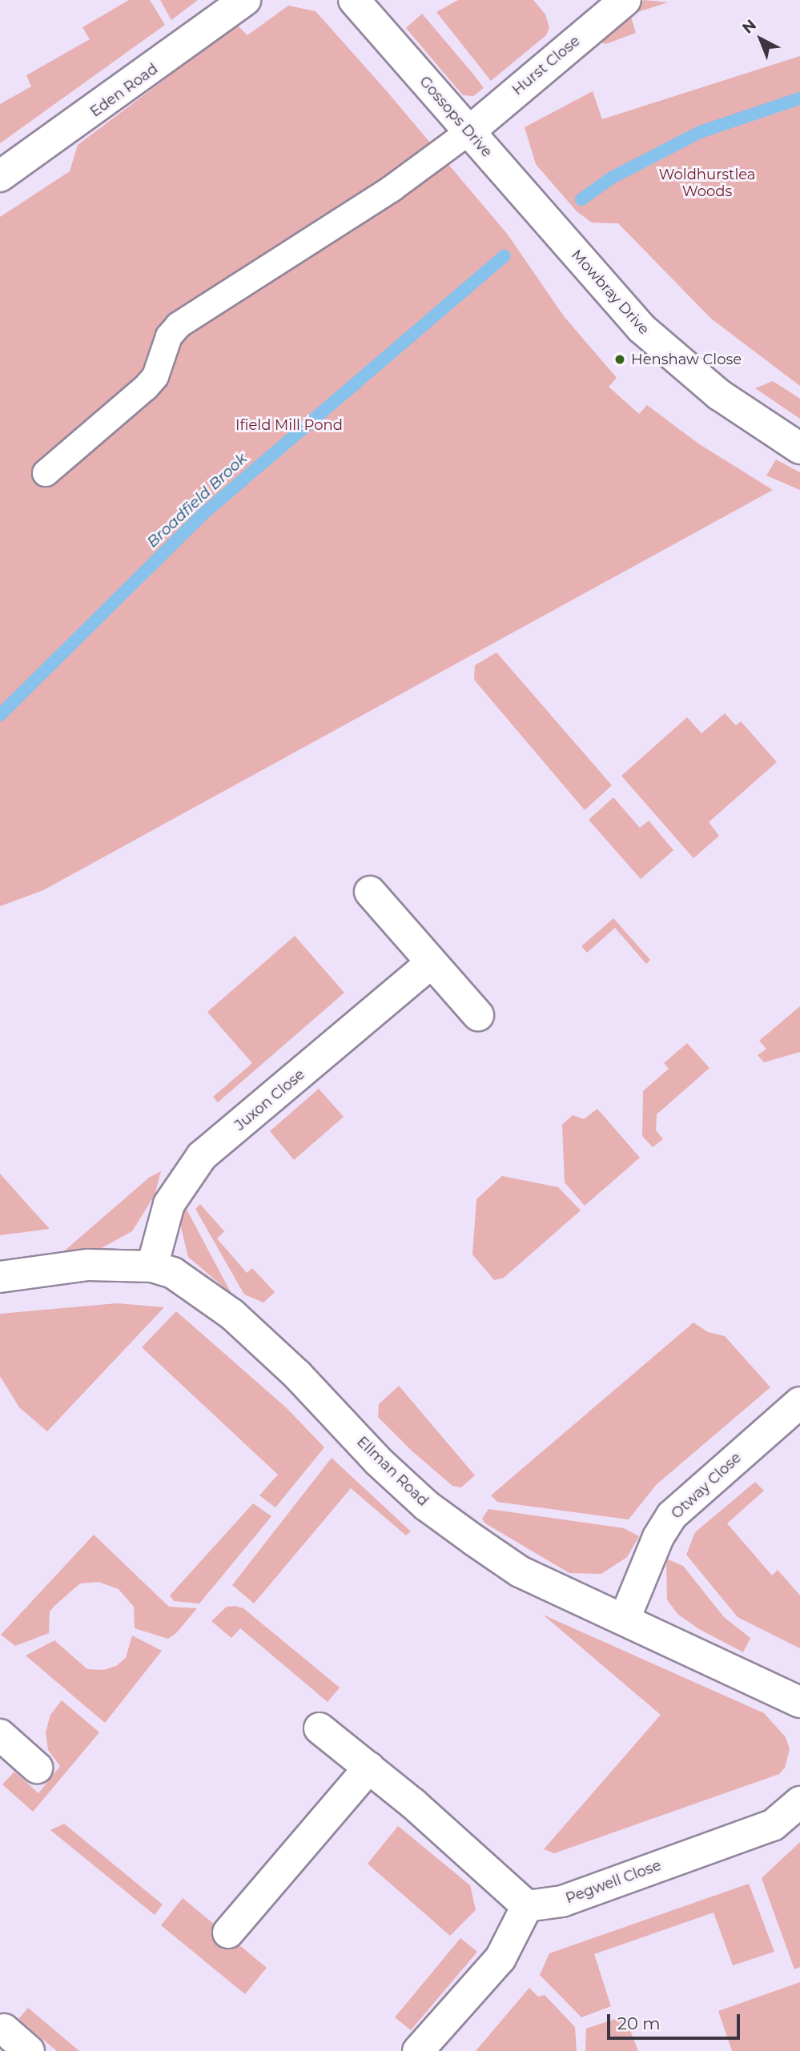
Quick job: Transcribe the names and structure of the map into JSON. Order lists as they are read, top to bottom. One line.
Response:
{"streets":{"street":["Hurst Close","Eden Road","Gossops Drive","Mowbray Drive","Juxon Close","Ellman Road","Otway Close","Pegwell Close"]},"crossings":[["Hurst Close","Gossops Drive"],["Gossops Drive","Mowbray Drive"],["Juxon Close","Ellman Road"],["Ellman Road","Otway Close"]],"water":["Broadfield Brook"],"parks":["Woldhurstlea Woods","Ifield Mill Pond"],"places":["Henshaw Close"],"scale_bar":"20 m","north":"top left"}
